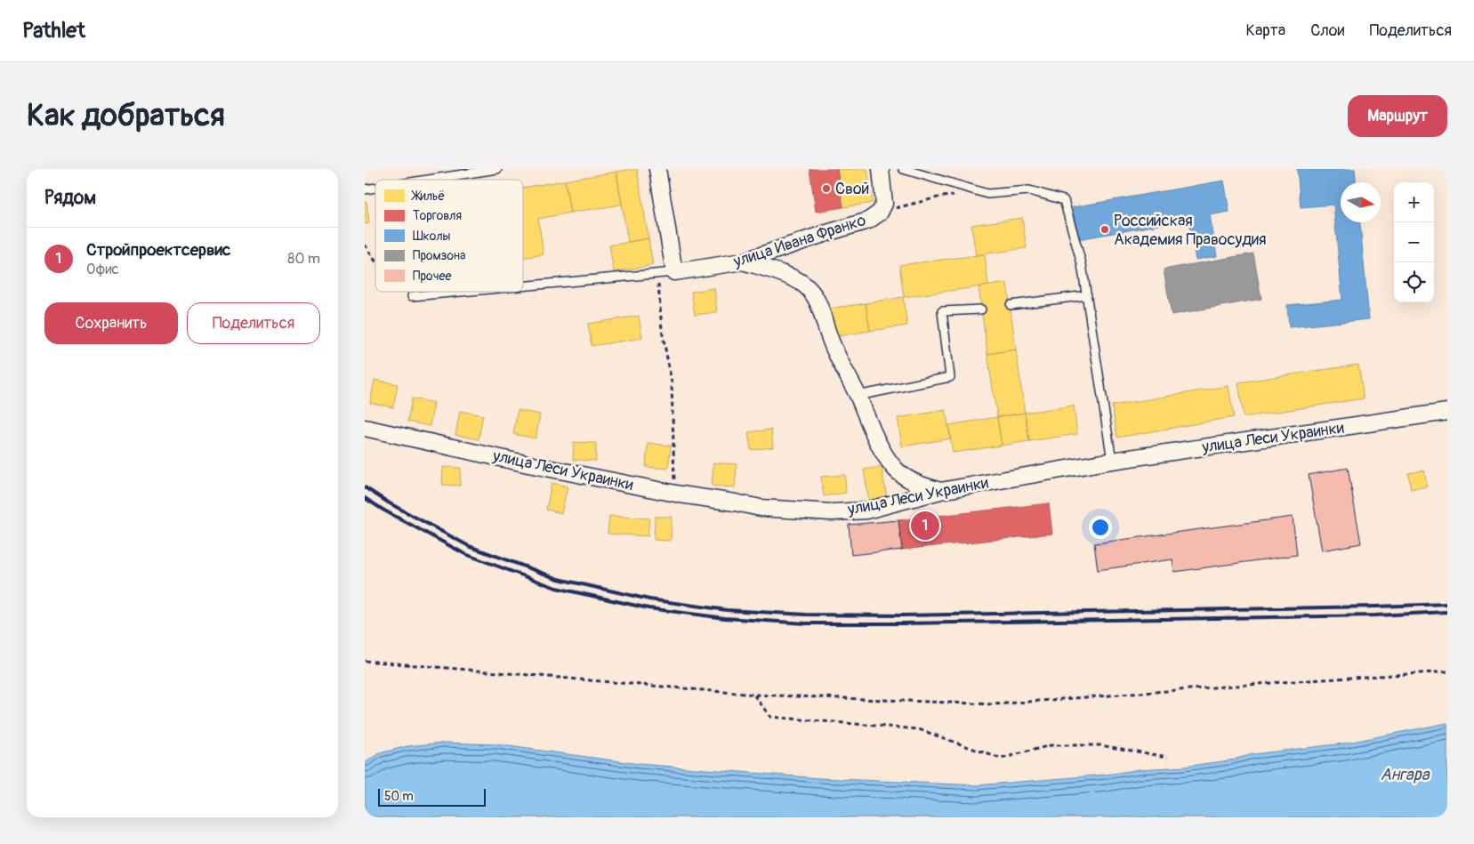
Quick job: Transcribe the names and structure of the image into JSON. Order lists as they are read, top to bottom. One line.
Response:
{"streets":{"street":["улица Ивана Франко","улица Леси Украинки"]},"water":["Ангара"],"places":["Свой","Российская Академия Правосудия"],"legend":["Жильё","Торговля","Школы","Промзона","Прочее"],"scale_bar":"50 m","north":"right","page":{"header":"Pathlet","nav":["Карта","Слои","Поделиться"],"buttons":["Маршрут",["Сохранить","Поделиться"]],"title":"Как добраться","heading":"Рядом","map_buttons":["+","−"],"list":[{"mark":"1","name":"Стройпроектсервис","note":"Офис","value":"80 m"}],"pins":"1","scale":"50 m"}}
